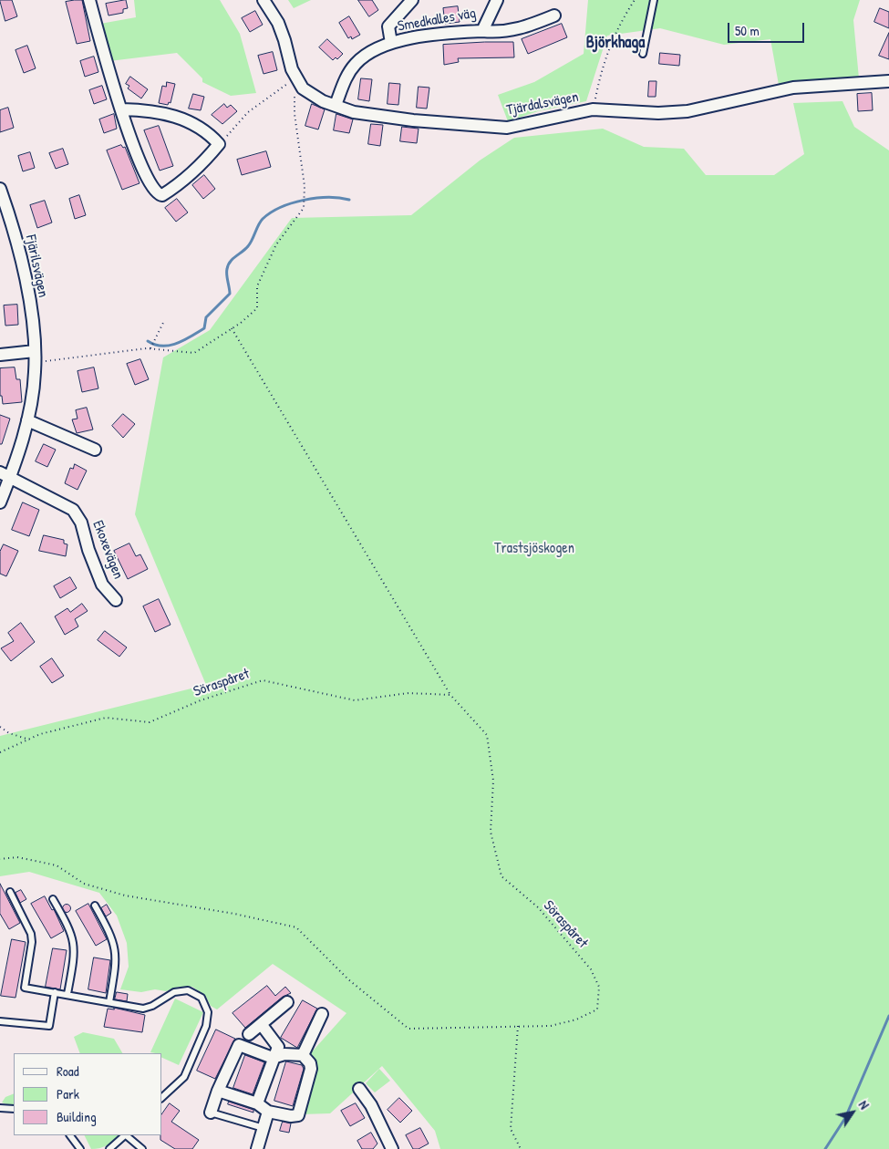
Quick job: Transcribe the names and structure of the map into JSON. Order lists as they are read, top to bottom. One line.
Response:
{"streets":{"street":["Smedkalles väg","Tjärdalsvägen","Fjärilsvägen","Ekoxevägen"],"path":["Söraspåret"]},"crossings":[["Smedkalles väg","Tjärdalsvägen"],["Fjärilsvägen","Ekoxevägen"]],"districts":["Björkhaga"],"parks":["Trastsjöskogen"],"legend":["Road","Park","Building"],"scale_bar":"50 m","north":"top right"}
